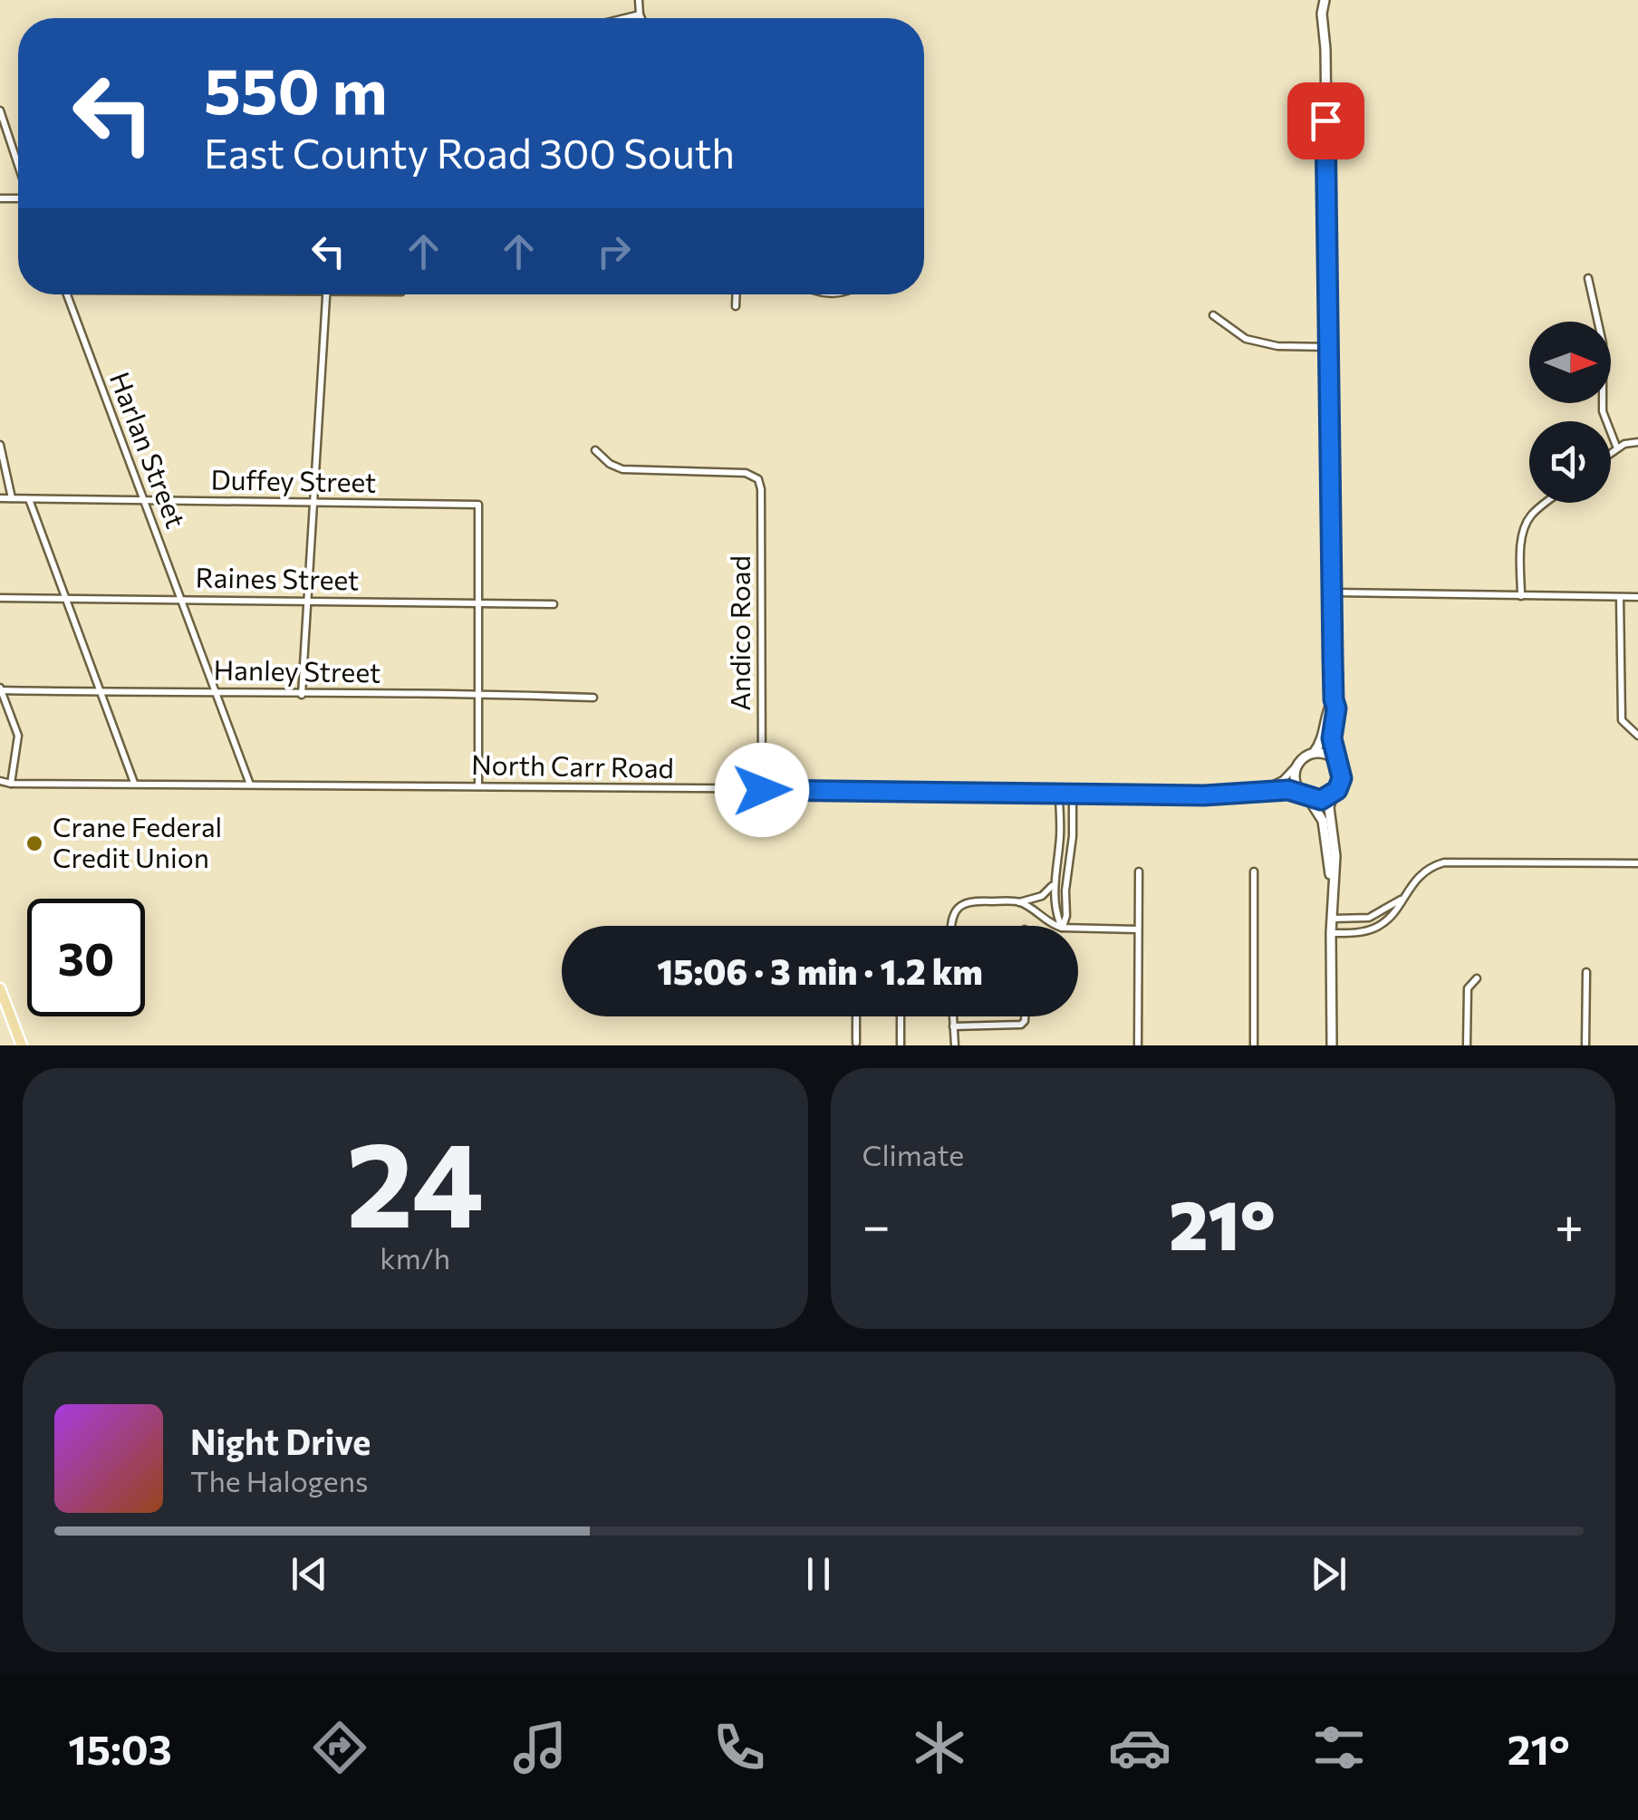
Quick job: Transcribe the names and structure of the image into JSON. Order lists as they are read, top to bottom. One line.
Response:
{"streets":{"street":["Harlan Street","Duffey Street","Raines Street","Andico Road","Hanley Street","North Carr Road"]},"crossings":[["Harlan Street","Duffey Street"],["Harlan Street","Raines Street"],["Harlan Street","Hanley Street"],["Harlan Street","North Carr Road"],["Duffey Street","Raines Street"],["Andico Road","North Carr Road"]],"places":["Crane Federal Credit Union"],"north":"right","page":{"turn":["550 m","East County Road 300 South"],"limit":"30","trip":"15:06 · 3 min · 1.2 km","tile":[["24","km/h"],"Climate"],"heat":["−","21°","+"],"song":["Night Drive","The Halogens"],"tabs":["15:03","21°"]}}
